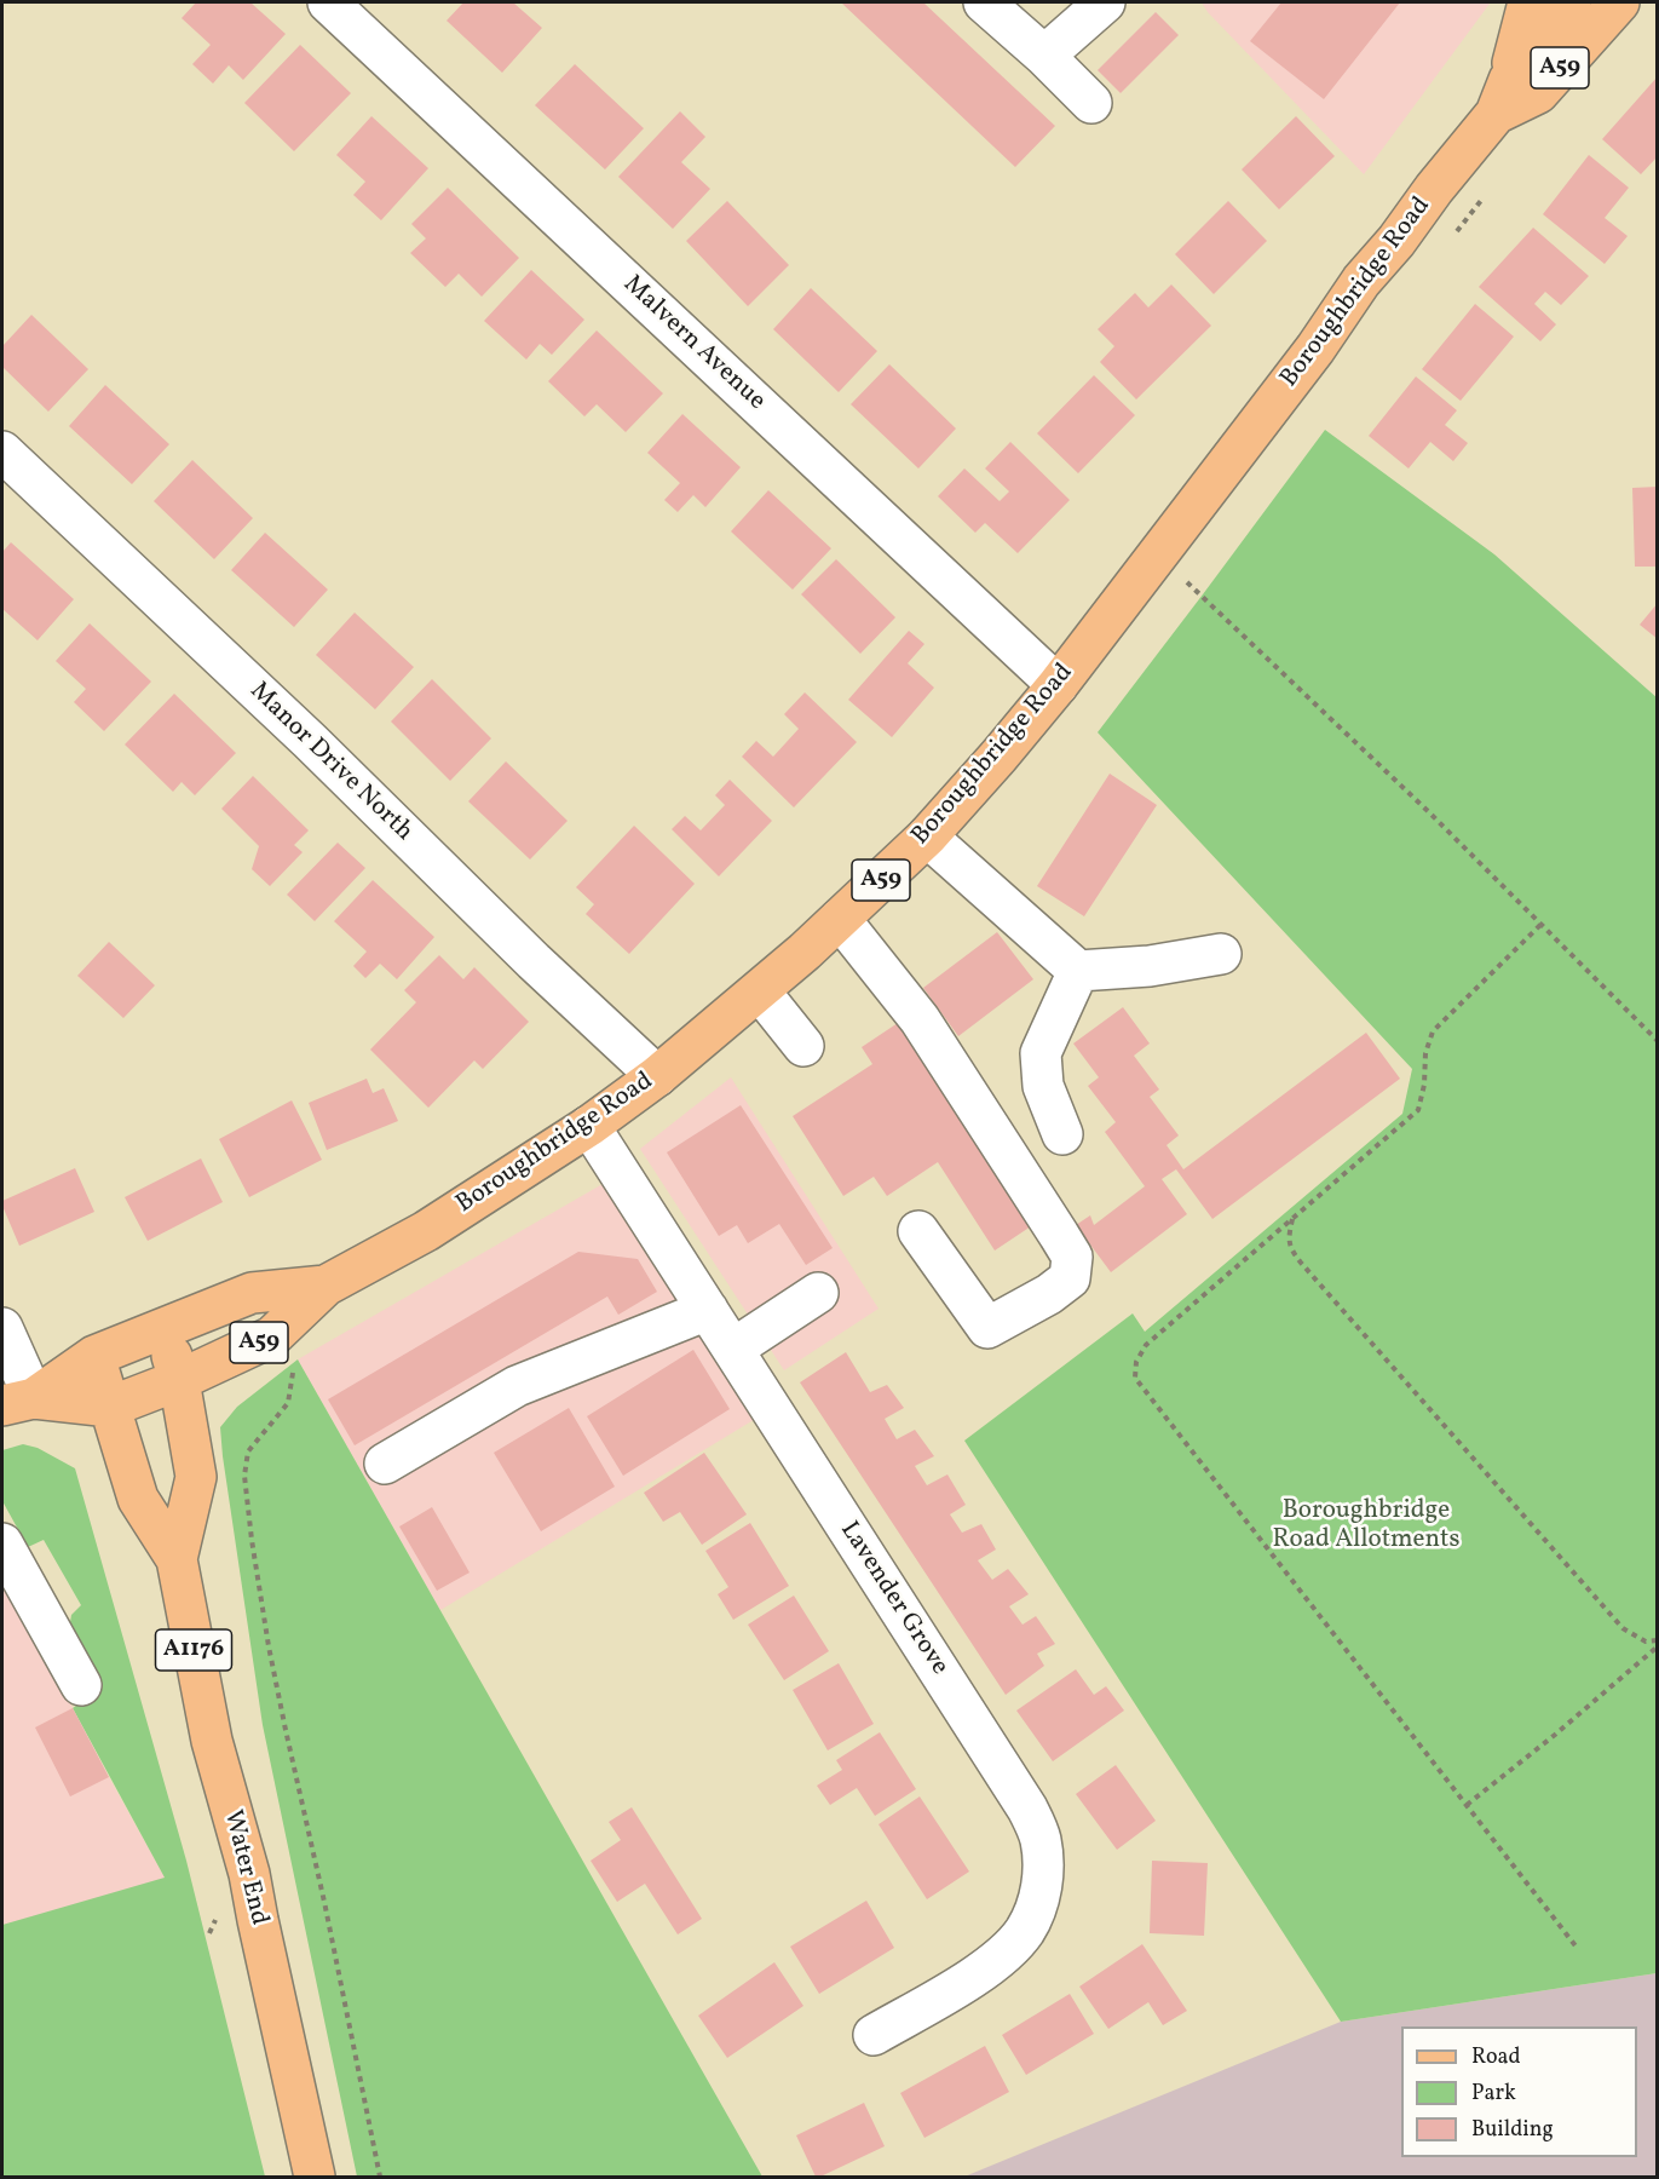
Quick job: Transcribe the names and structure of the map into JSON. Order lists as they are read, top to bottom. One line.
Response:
{"streets":{"main road":["A59","Boroughbridge Road","A1176","Water End"],"street":["Malvern Avenue","Manor Drive North","Lavender Grove"]},"crossings":[["Boroughbridge Road","Malvern Avenue"],["Boroughbridge Road","Manor Drive North"],["Boroughbridge Road","Lavender Grove"],["Boroughbridge Road","Water End"]],"parks":["Boroughbridge Road Allotments"],"legend":["Road","Park","Building"]}
